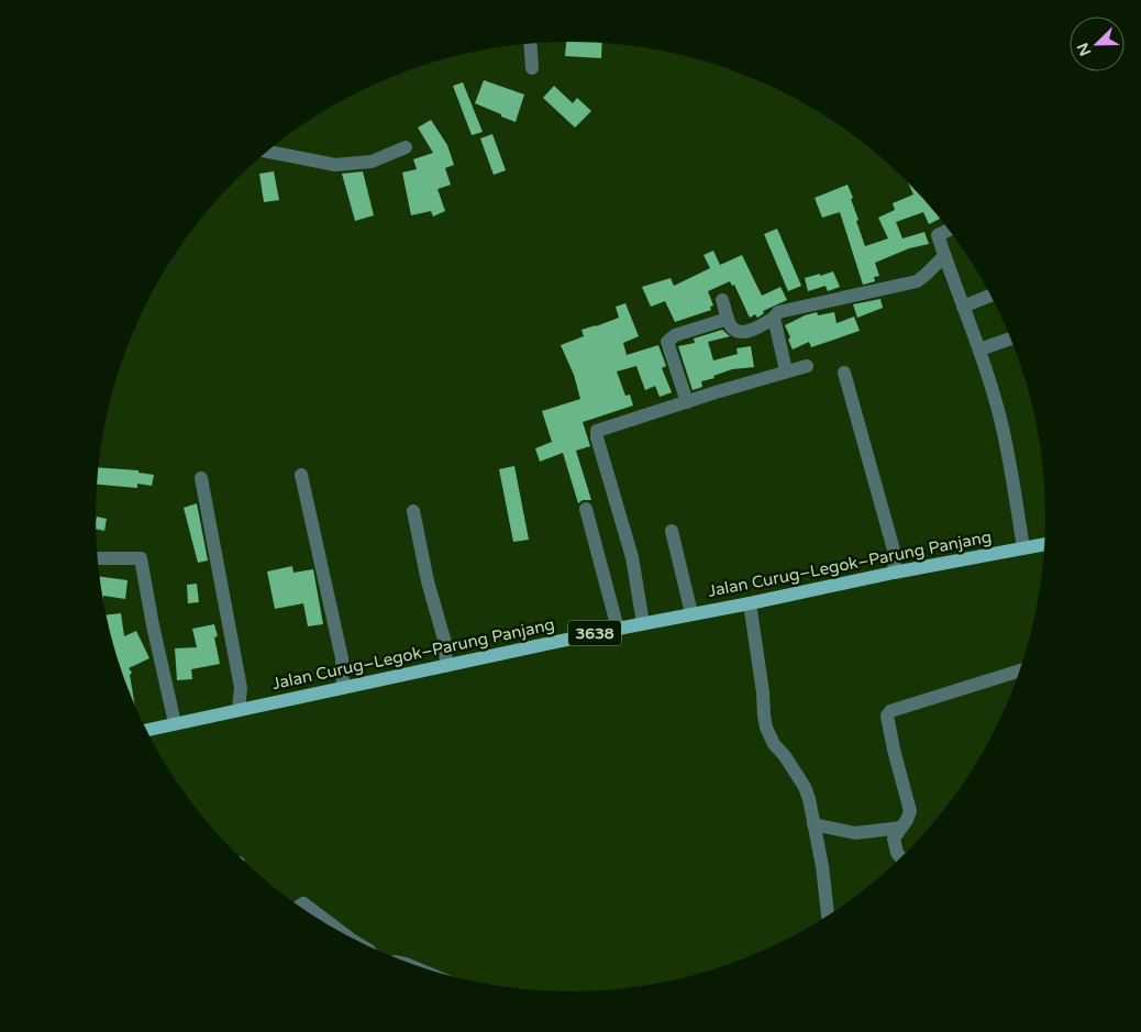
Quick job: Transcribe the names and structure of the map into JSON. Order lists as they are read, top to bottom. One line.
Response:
{"streets":{"main road":["Jalan Curug–Legok–Parung Panjang","3638"]},"north":"bottom left"}
